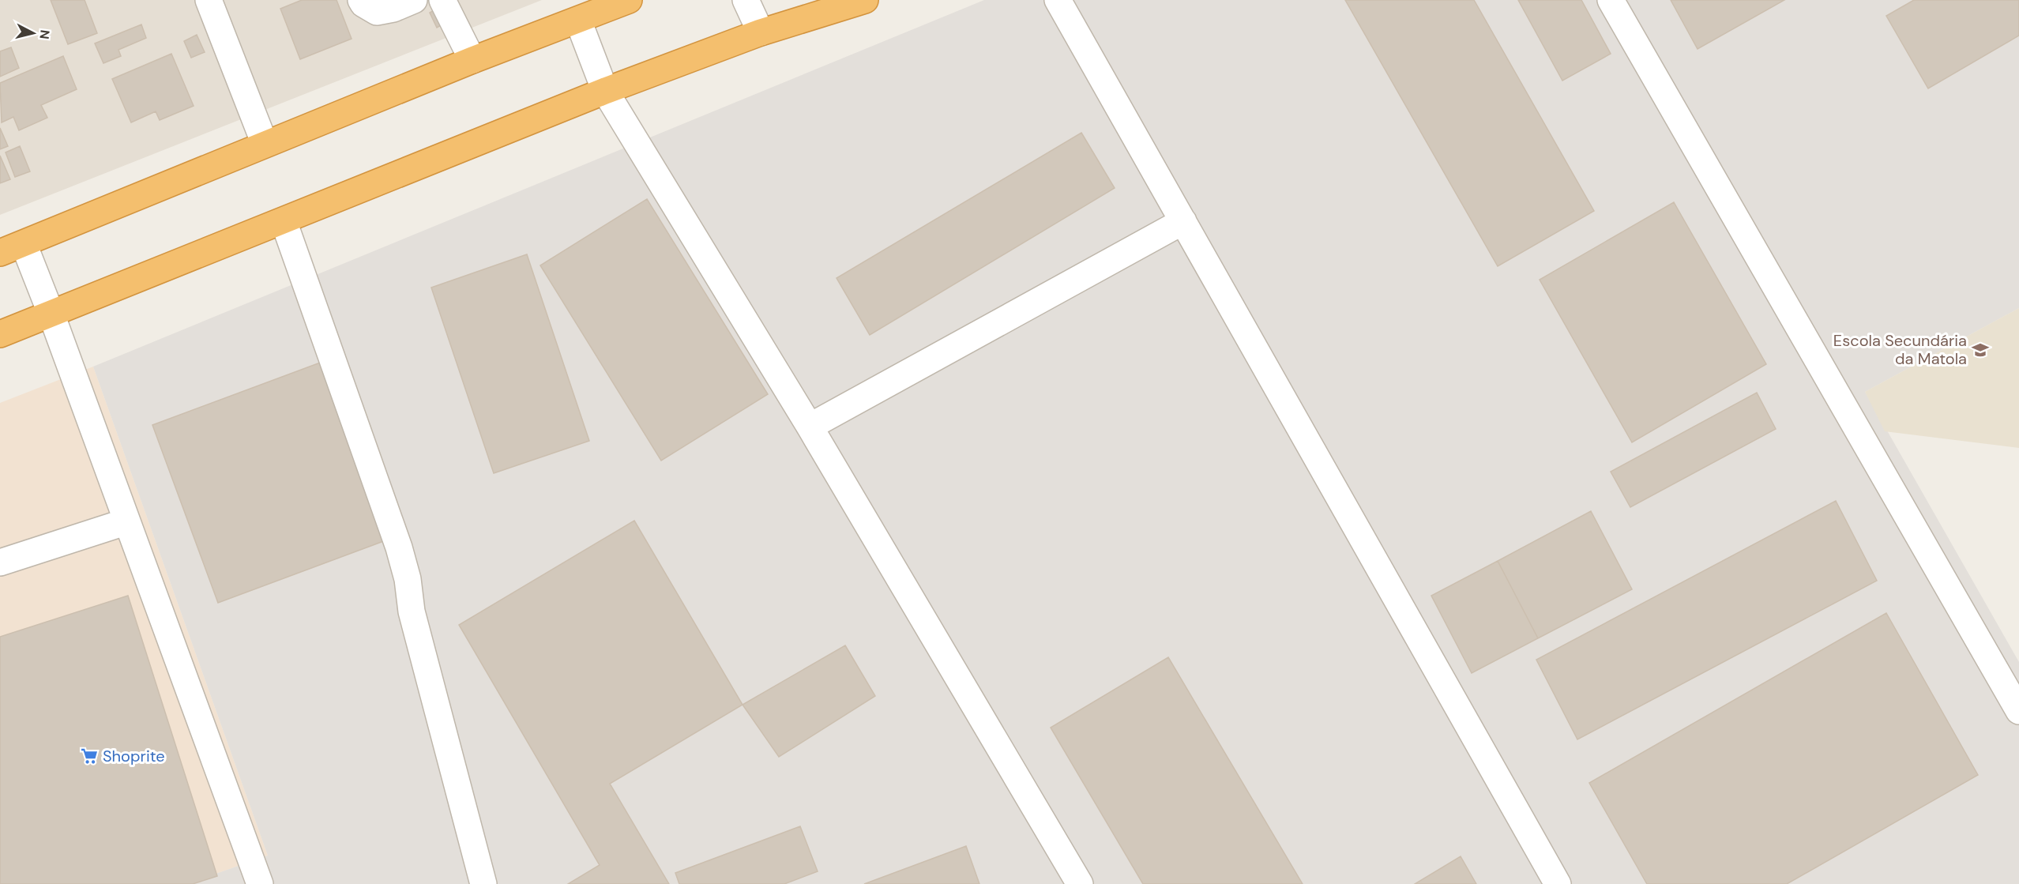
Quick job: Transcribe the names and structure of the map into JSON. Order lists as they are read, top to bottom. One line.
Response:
{"places":{"school or university":["Escola Secundária da Matola"],"supermarket":["Shoprite"]},"north":"right"}
